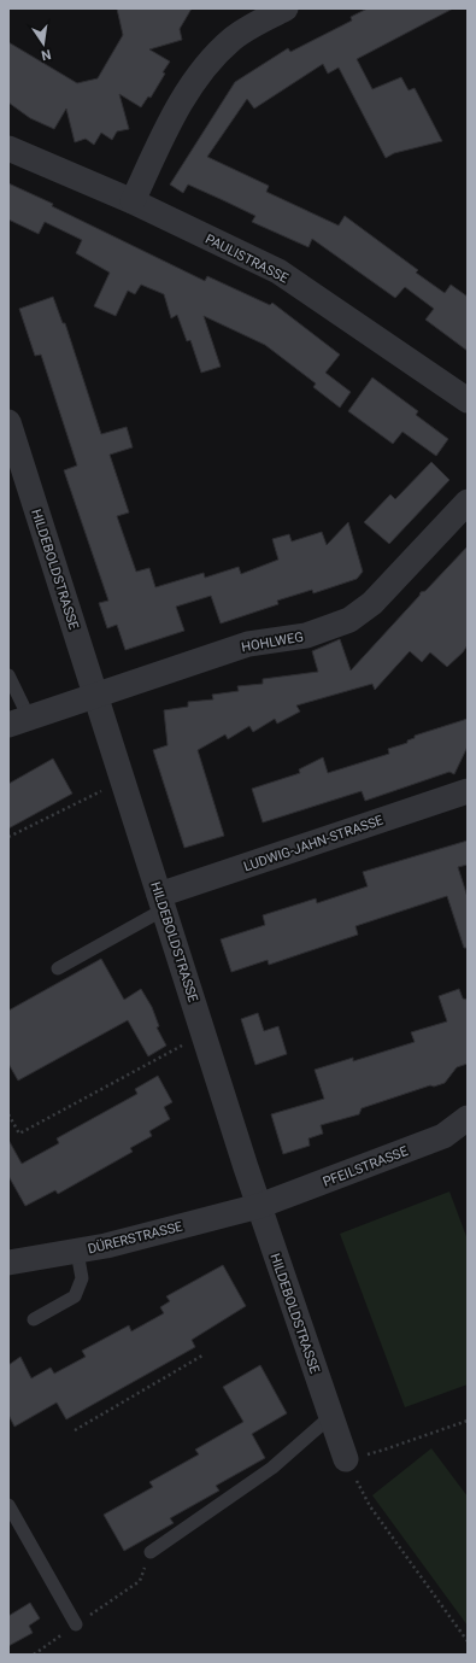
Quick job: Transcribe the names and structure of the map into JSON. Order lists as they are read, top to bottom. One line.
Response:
{"streets":{"street":["PAULISTRASSE","HILDEBOLDSTRASSE","HOHLWEG","LUDWIG-JAHN-STRASSE","PFEILSTRASSE","DÜRERSTRASSE"]},"crossings":[["HILDEBOLDSTRASSE","HOHLWEG"],["HILDEBOLDSTRASSE","LUDWIG-JAHN-STRASSE"],["HILDEBOLDSTRASSE","PFEILSTRASSE"],["HILDEBOLDSTRASSE","DÜRERSTRASSE"],["PFEILSTRASSE","DÜRERSTRASSE"]],"north":"bottom"}
